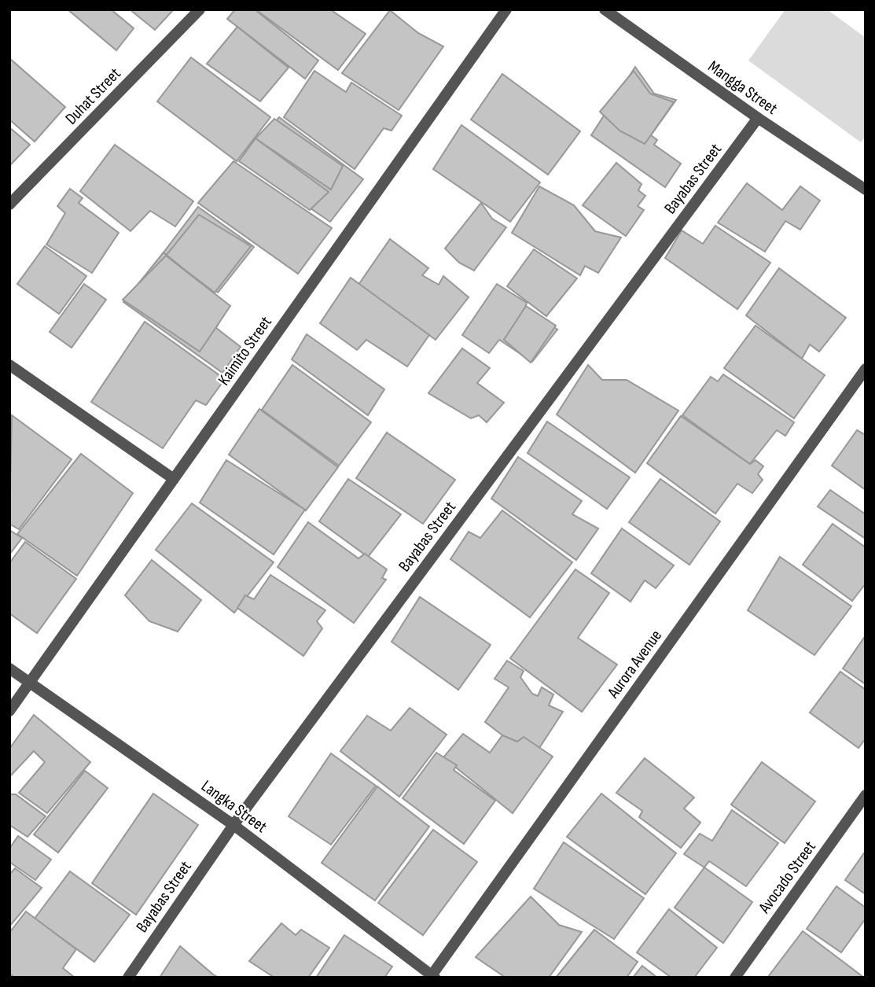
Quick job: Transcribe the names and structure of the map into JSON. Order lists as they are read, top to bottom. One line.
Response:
{"streets":{"street":["Mangga Street","Duhat Street","Bayabas Street","Kaimito Street","Aurora Avenue","Langka Street","Avocado Street"]},"crossings":[["Mangga Street","Bayabas Street"],["Bayabas Street","Langka Street"],["Kaimito Street","Langka Street"],["Aurora Avenue","Langka Street"]]}
